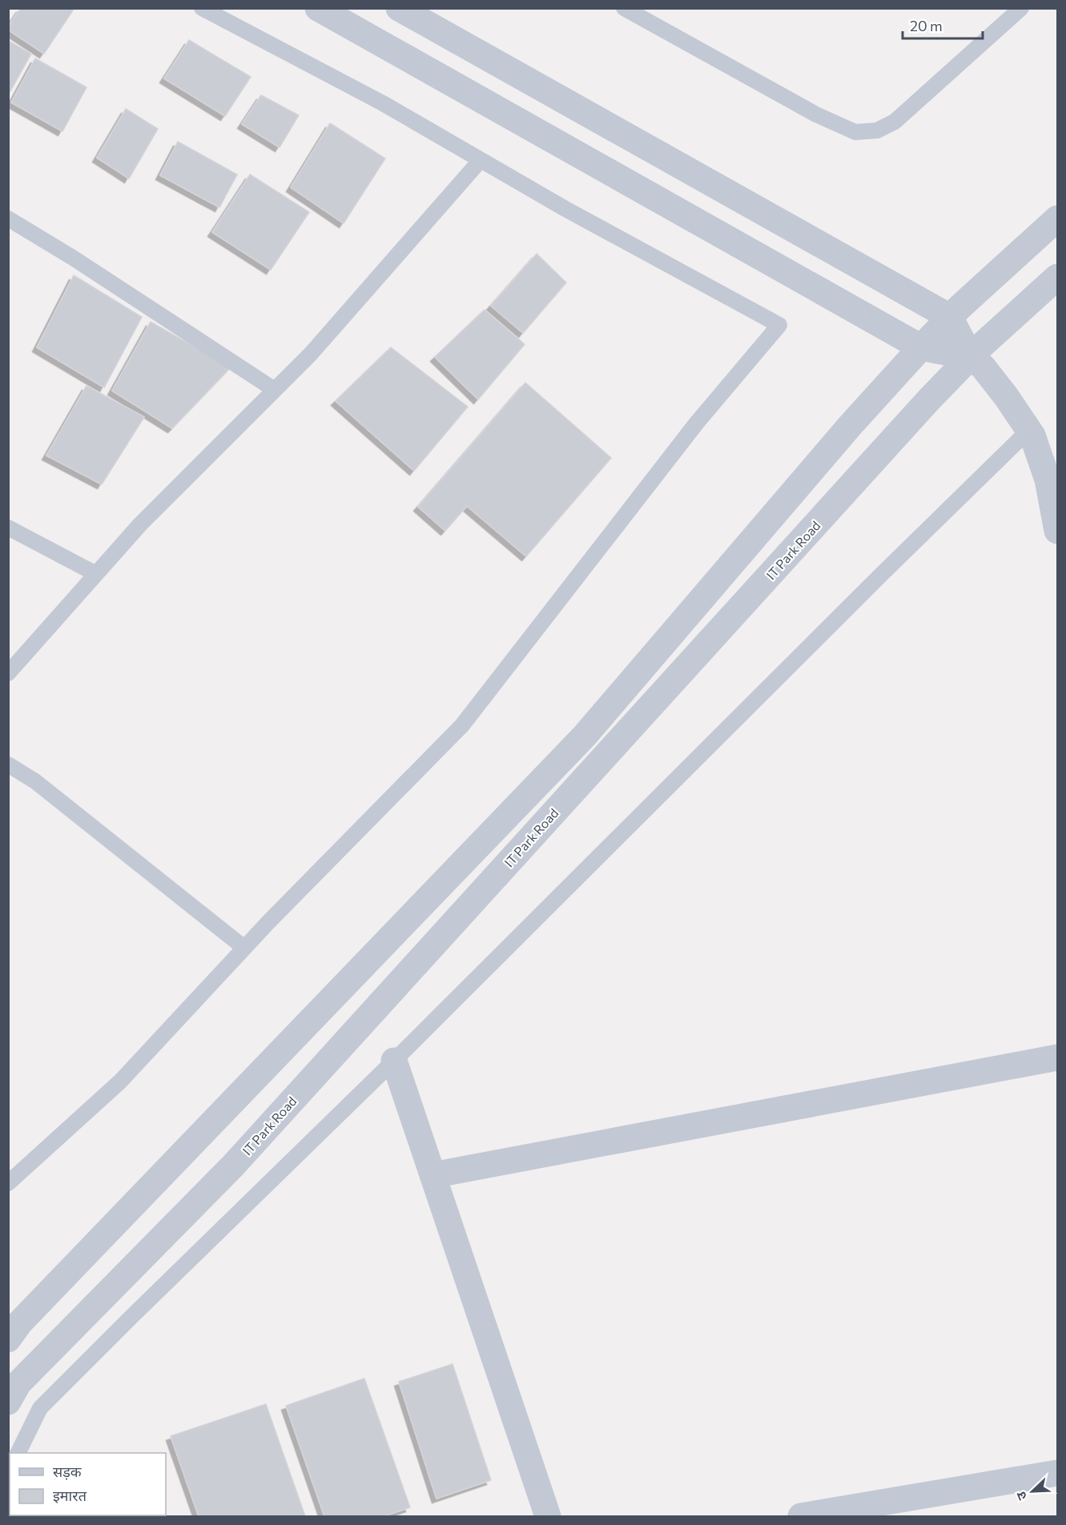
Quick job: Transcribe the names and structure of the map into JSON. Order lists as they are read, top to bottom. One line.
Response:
{"streets":{"street":["IT Park Road"]},"legend":["सड़क","इमारत"],"scale_bar":"20 m","north":"bottom left"}
